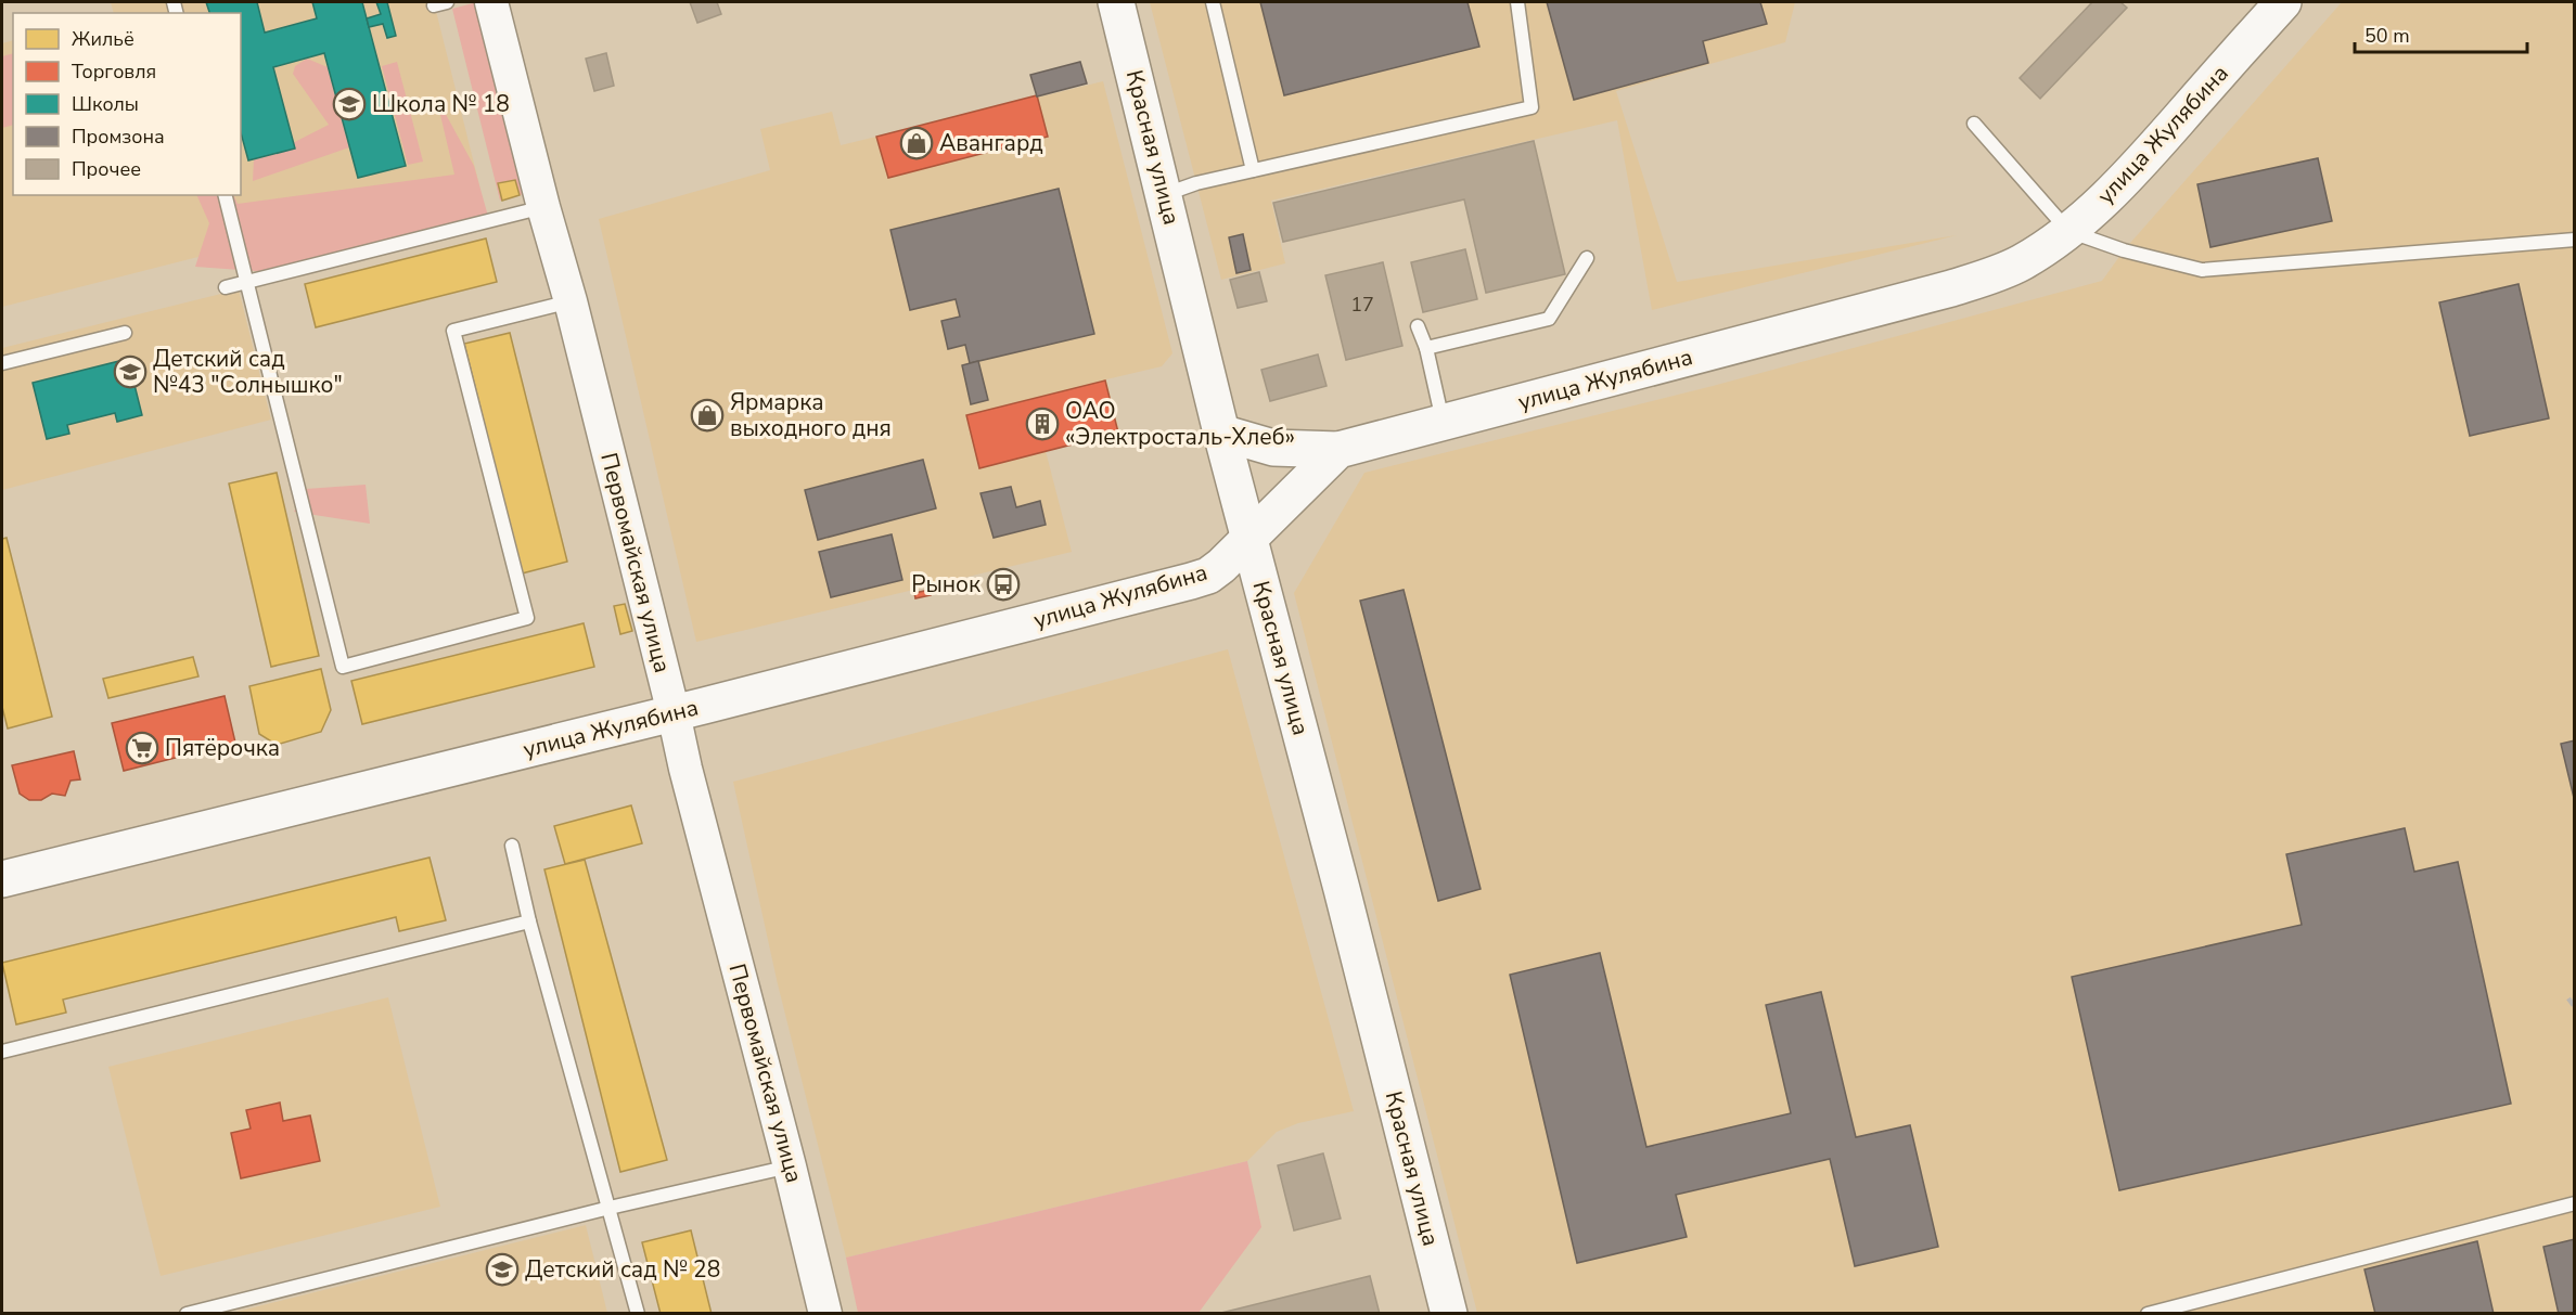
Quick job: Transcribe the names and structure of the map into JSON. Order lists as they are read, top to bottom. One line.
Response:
{"streets":{"main road":["улица Жулябина","Красная улица"],"street":["Первомайская улица"]},"crossings":[["улица Жулябина","Красная улица"],["улица Жулябина","Первомайская улица"]],"places":{"school or university":["Школа № 18","Детский сад №43 \"Солнышко\"","Детский сад № 28"],"shop":["Авангард","Ярмарка выходного дня"],"building":["ОАО «Электросталь-Хлеб»"],"bus stop":["Рынок"],"supermarket":["Пятёрочка"]},"house_numbers":["17"],"legend":["Жильё","Торговля","Школы","Промзона","Прочее"],"scale_bar":"50 m"}
